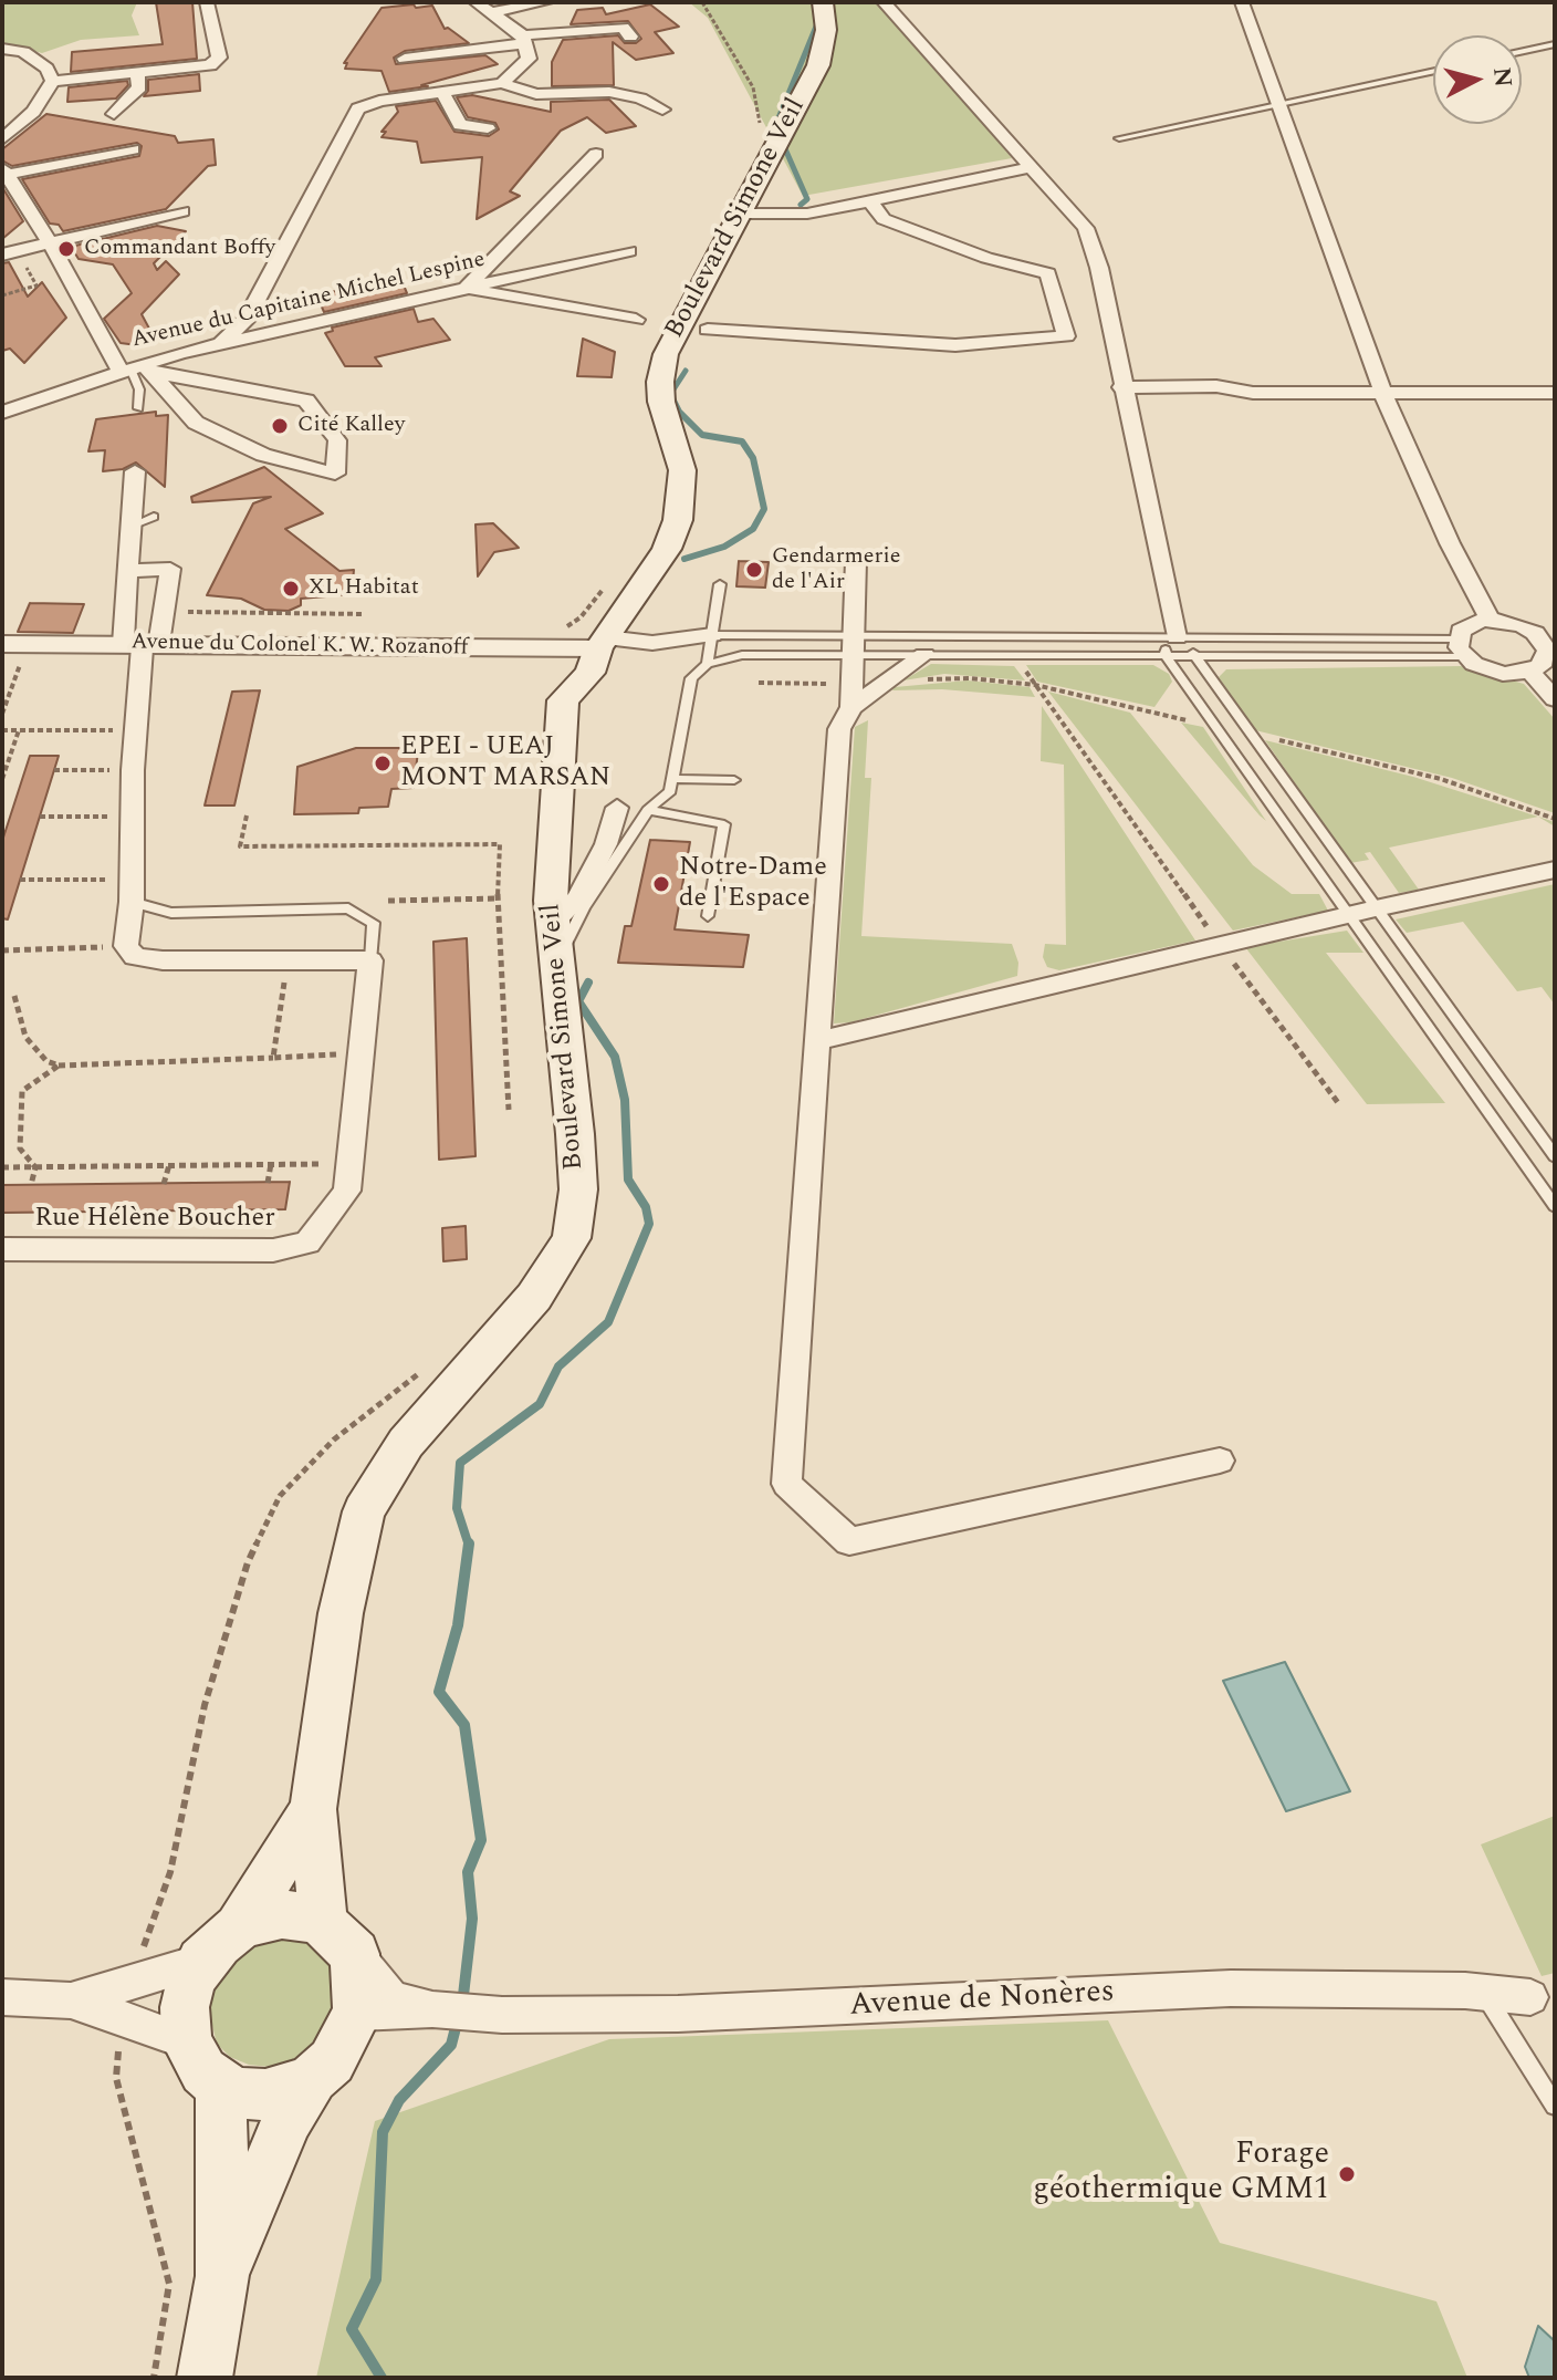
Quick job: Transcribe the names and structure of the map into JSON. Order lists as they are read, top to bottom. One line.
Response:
{"streets":{"main road":["Boulevard Simone Veil"],"street":["Avenue du Capitaine Michel Lespine","Avenue du Colonel K. W. Rozanoff","Rue Hélène Boucher","Avenue de Nonères"]},"crossings":[["Boulevard Simone Veil","Avenue du Colonel K. W. Rozanoff"],["Boulevard Simone Veil","Avenue de Nonères"]],"places":["Commandant Boffy","Cité Kalley","Gendarmerie de l'Air","XL Habitat","EPEI - UEAJ MONT MARSAN","Notre-Dame de l'Espace","Forage géothermique GMM1"],"north":"right"}
